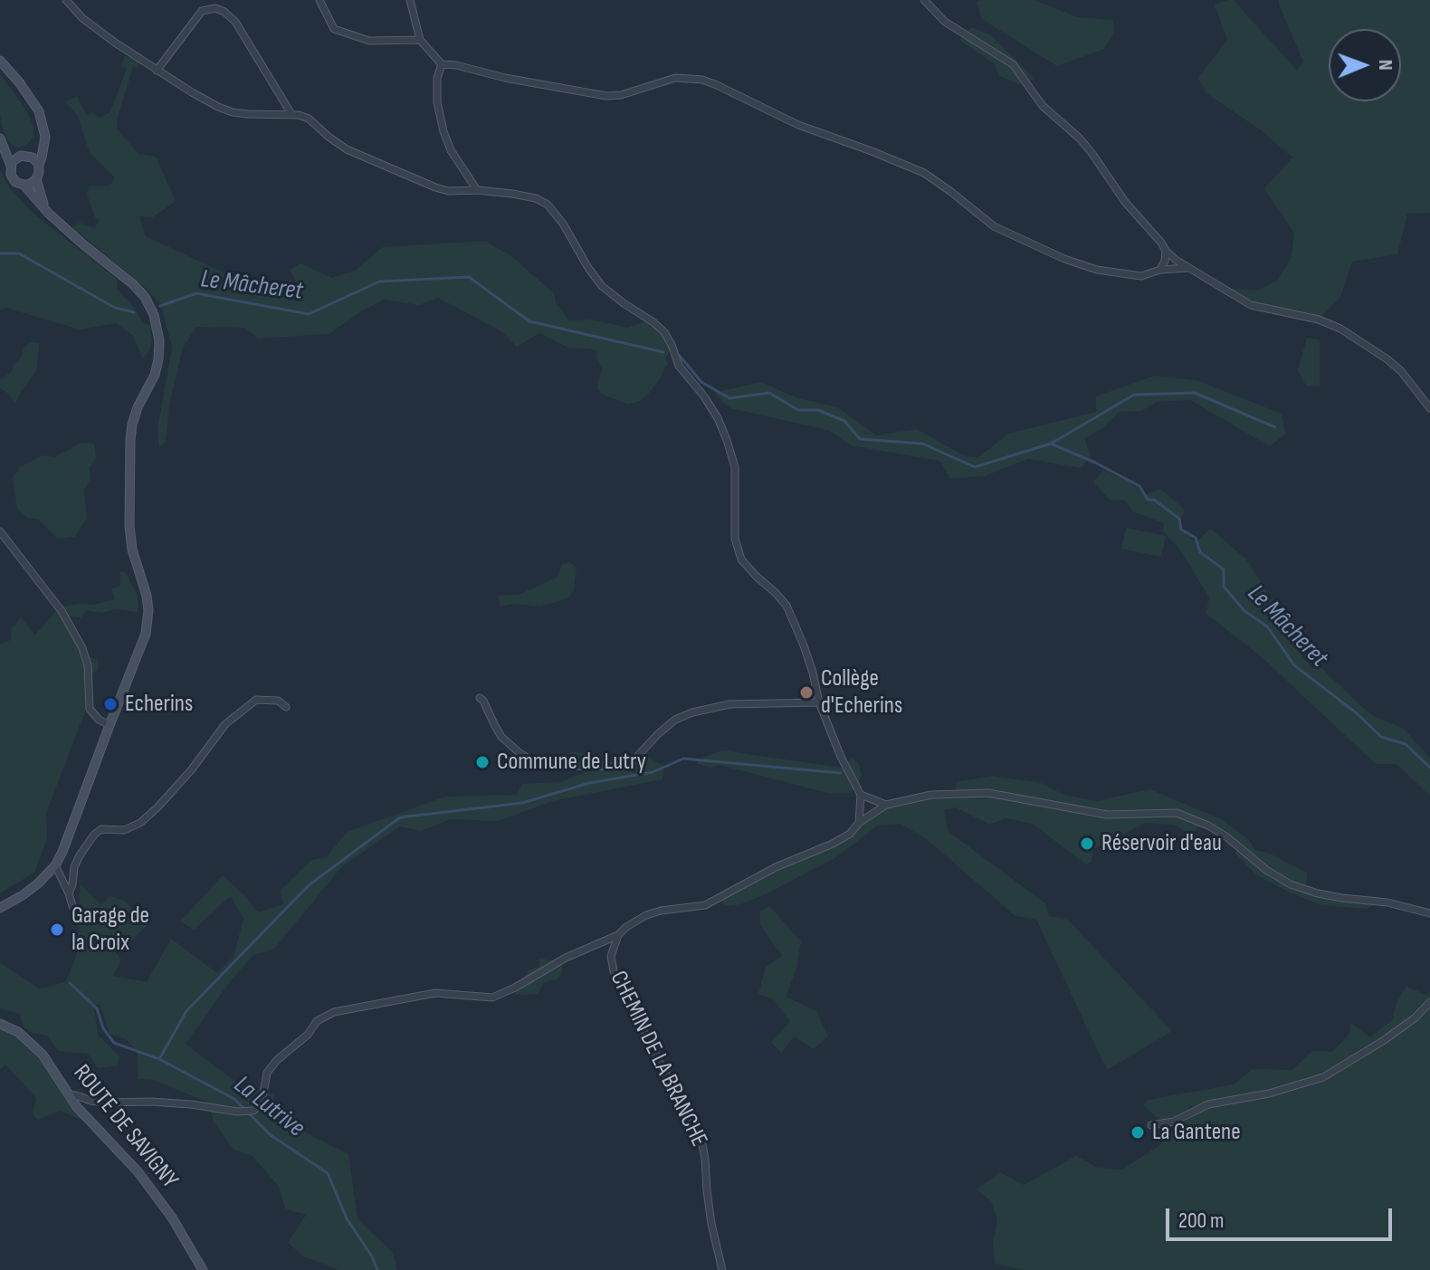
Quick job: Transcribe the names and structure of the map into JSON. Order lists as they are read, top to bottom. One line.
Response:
{"streets":{"street":["CHEMIN DE LA BRANCHE","ROUTE DE SAVIGNY"]},"water":["Le Mâcheret","La Lutrive"],"places":["Collège d'Echerins","Echerins","Commune de Lutry","Réservoir d'eau","Garage de la Croix","La Gantene"],"scale_bar":"200 m","north":"right"}
